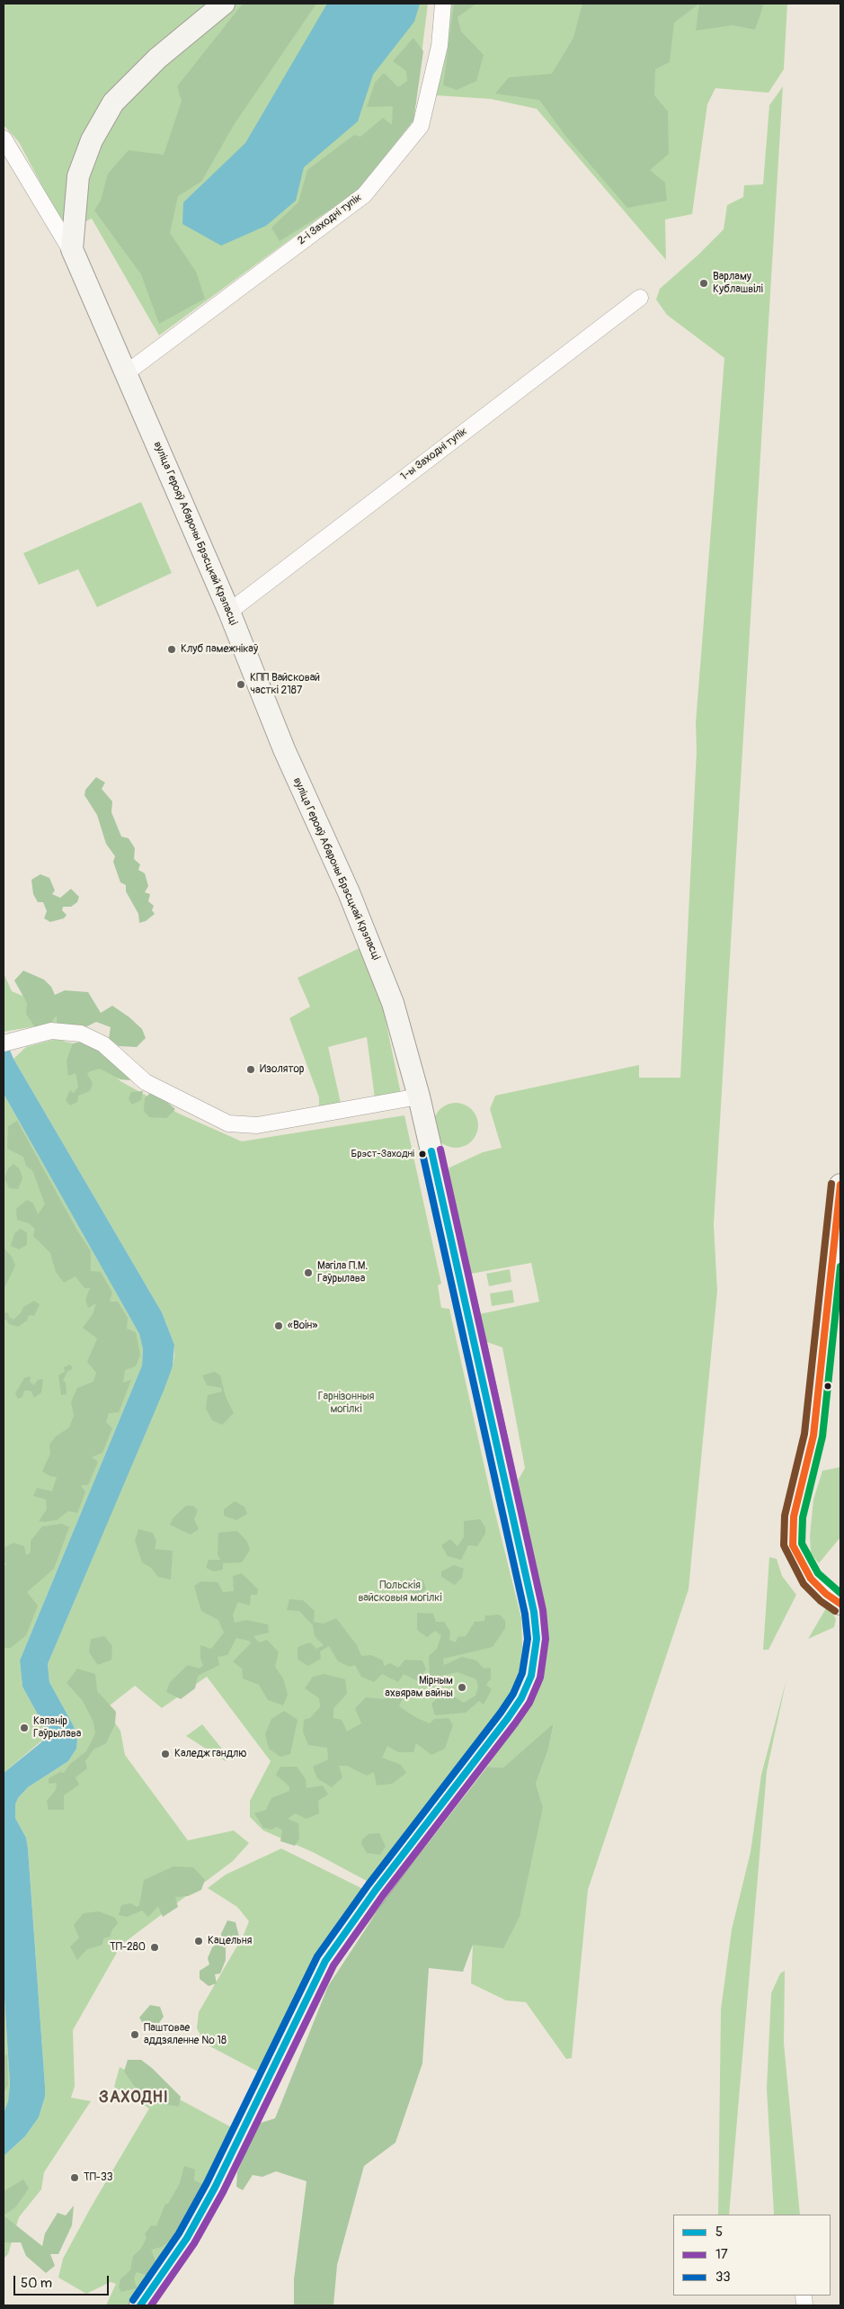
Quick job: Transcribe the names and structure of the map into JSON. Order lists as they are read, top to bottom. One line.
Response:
{"streets":{"main road":["вуліца Герояў Абароны Брэсцкай Крэпасці"],"street":["2-і Заходні тупік","1-ы Заходні тупік"]},"crossings":[["2-і Заходні тупік","вуліца Герояў Абароны Брэсцкай Крэпасці"],["1-ы Заходні тупік","вуліца Герояў Абароны Брэсцкай Крэпасці"]],"districts":["ЗАХОДНІ"],"parks":["Гарнізонныя могілкі","Польскія вайсковыя могілкі"],"places":["Варламу Кублашвілі","Клуб памежнікаў","КПП Вайсковай часткі 2187","Изолятор","Брэст-Заходні","Магіла П.М. Гаўрылава","«Воін»","Мірным ахвярам вайны","Капанір Гаўрылава","Каледж гандлю","Кацельня","ТП-280","Паштовае аддзяленне № 18","ТП-33"],"lines":["transit line 17","transit line 5","transit line 33","transit line 50"],"legend":["5","17","33"],"scale_bar":"50 m"}
